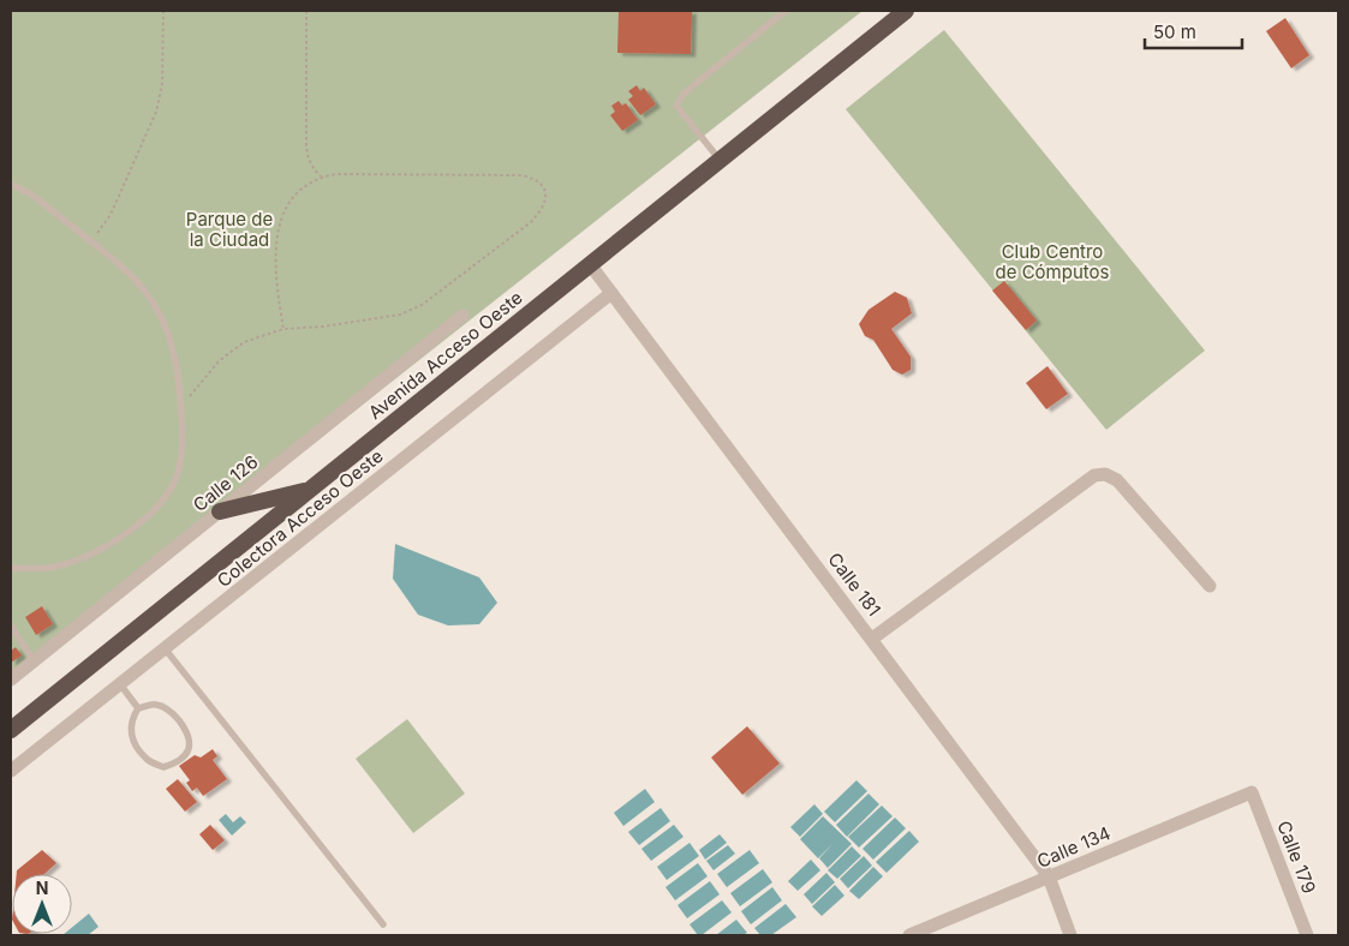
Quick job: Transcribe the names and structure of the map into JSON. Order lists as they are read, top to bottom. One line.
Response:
{"streets":{"highway":["Avenida Acceso Oeste"],"street":["Calle 126","Colectora Acceso Oeste","Calle 181","Calle 134","Calle 179"]},"crossings":[["Avenida Acceso Oeste","Calle 181"],["Colectora Acceso Oeste","Calle 181"],["Calle 181","Calle 134"],["Calle 134","Calle 179"]],"parks":["Parque de la Ciudad","Club Centro de Cómputos"],"scale_bar":"50 m","north":"top"}
